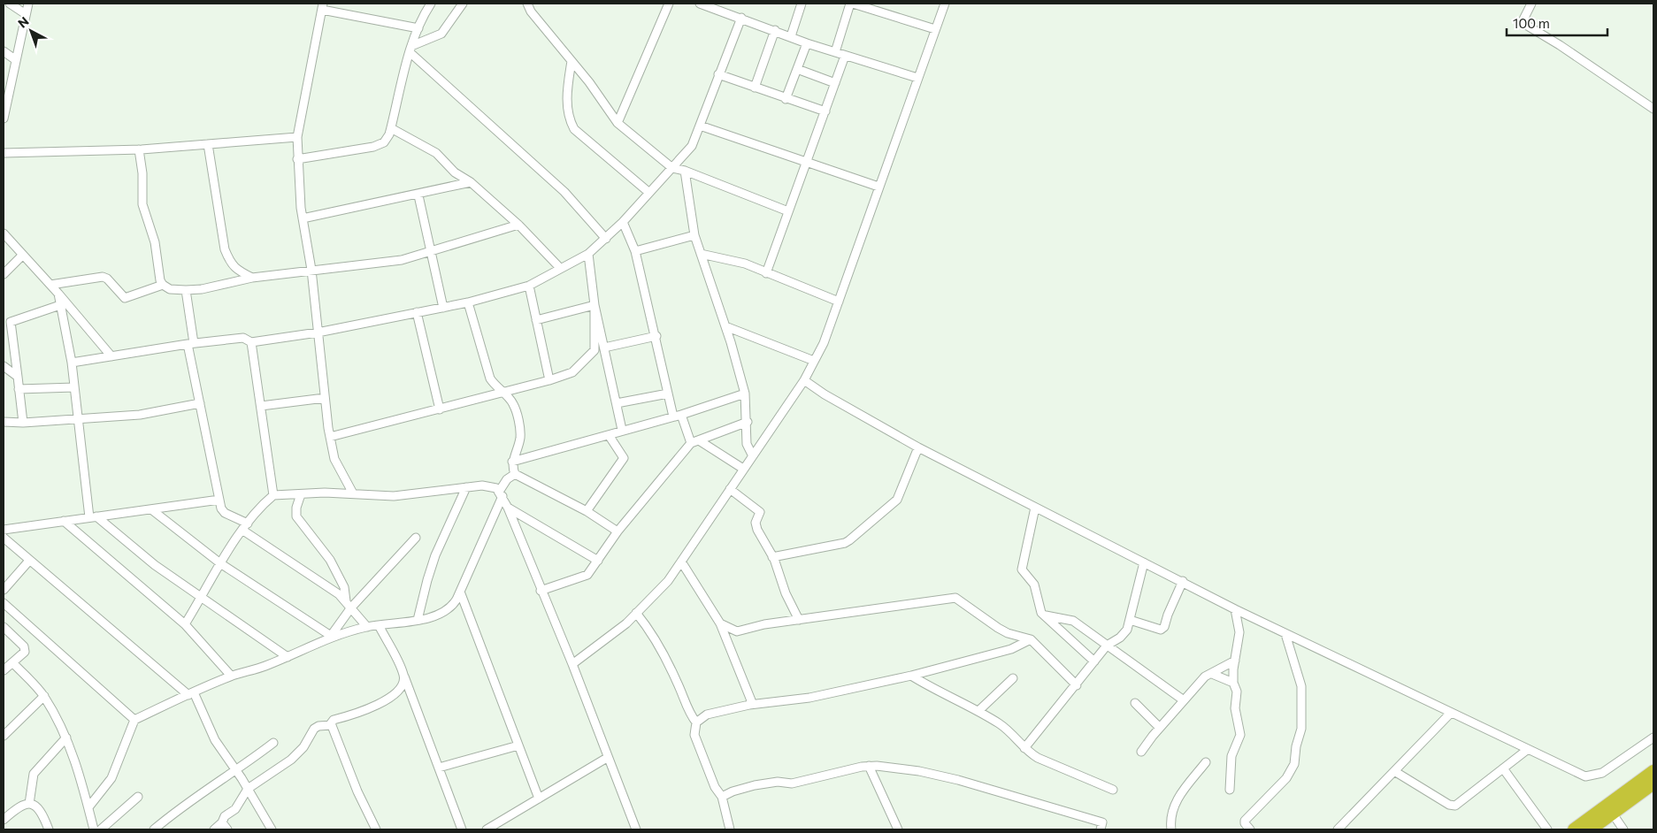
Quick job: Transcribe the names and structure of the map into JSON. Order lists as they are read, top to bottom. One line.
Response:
{"scale_bar":"100 m","north":"top left"}
